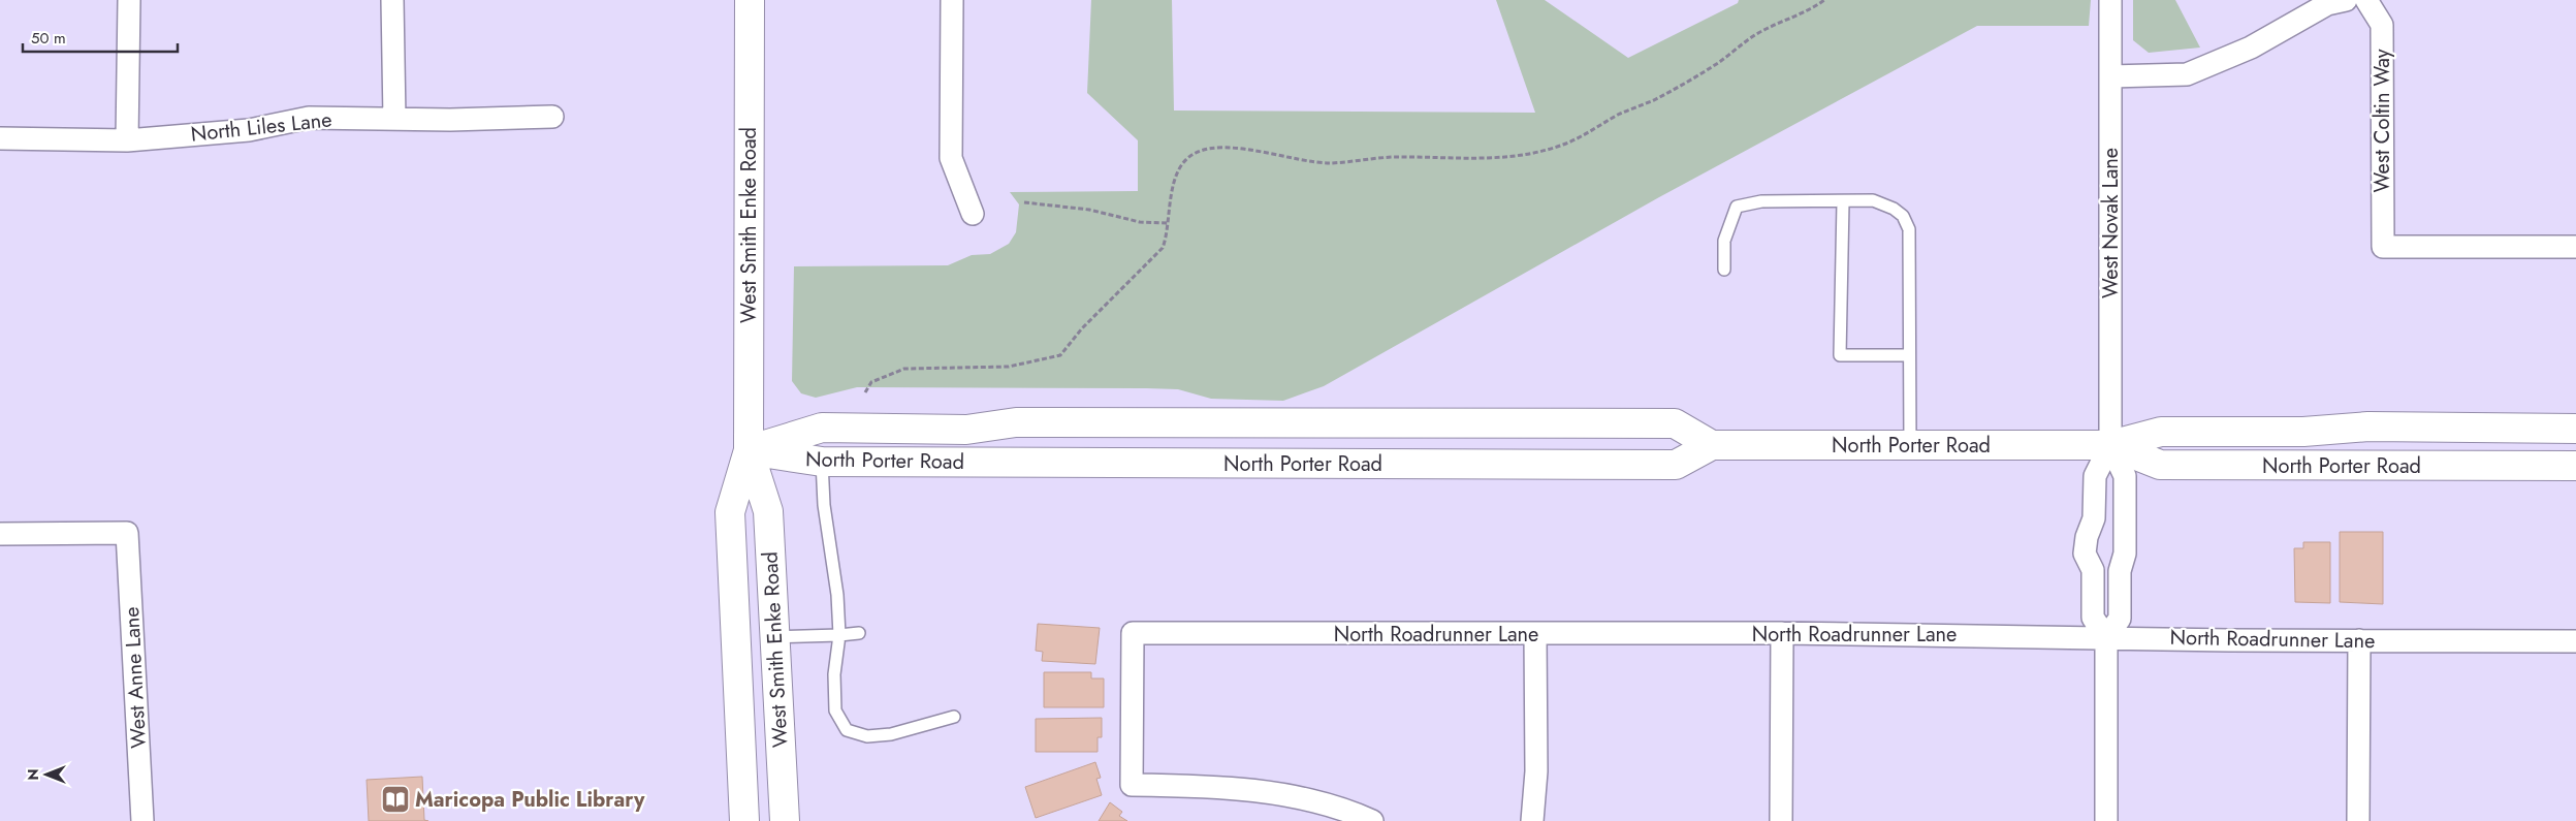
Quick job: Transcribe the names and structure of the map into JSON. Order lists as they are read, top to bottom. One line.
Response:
{"streets":{"street":["West Coltin Way","North Liles Lane","West Novak Lane","West Smith Enke Road","North Porter Road","North Roadrunner Lane","West Anne Lane"]},"crossings":[["West Novak Lane","North Porter Road"],["West Smith Enke Road","North Porter Road"]],"places":{"library":["Maricopa Public Library"]},"scale_bar":"50 m","north":"left"}
